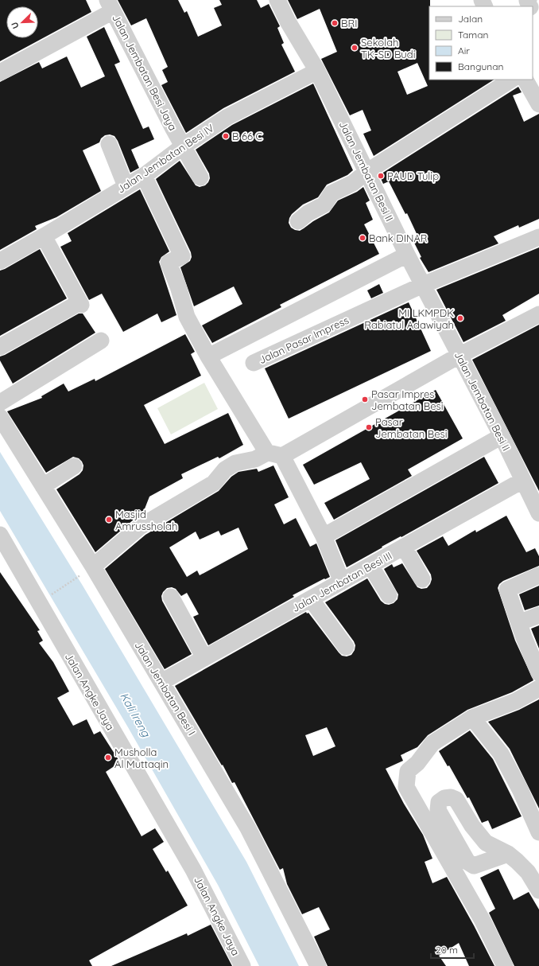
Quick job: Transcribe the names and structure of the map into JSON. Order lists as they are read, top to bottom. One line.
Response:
{"streets":{"street":["Jalan Jembatan Besi Jaya","Jalan Jembatan Besi IV","Jalan Jembatan Besi II","Jalan Pasar Impress","Jalan Jembatan Besi III","Jalan Jembatan Besi I","Jalan Angke Jaya"]},"crossings":[["Jalan Jembatan Besi Jaya","Jalan Jembatan Besi IV"],["Jalan Jembatan Besi IV","Jalan Jembatan Besi II"],["Jalan Jembatan Besi II","Jalan Pasar Impress"],["Jalan Jembatan Besi II","Jalan Jembatan Besi III"],["Jalan Jembatan Besi III","Jalan Jembatan Besi I"]],"water":["Kali Ireng"],"places":["BRI","Sekolah TK-SD Budi","B 66 C","PAUD Tulip","Bank DINAR","MI LKMPDK Rabiatul Adawiyah","Pasar Impres Jembatan Besi","Pasar Jembatan Besi","Masjid Amrussholah","Musholla Al Muttaqin"],"legend":["Jalan","Taman","Air","Bangunan"],"scale_bar":"20 m","north":"bottom left"}
